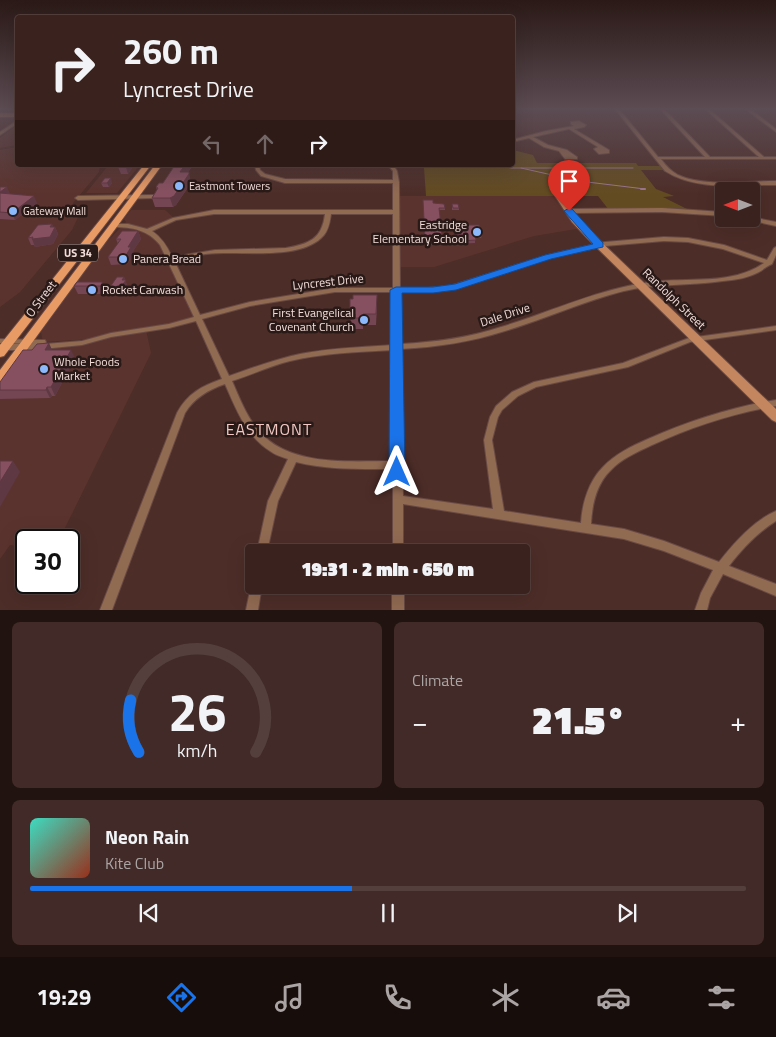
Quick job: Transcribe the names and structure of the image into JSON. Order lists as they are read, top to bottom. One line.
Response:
{"streets":{"main road":["US 34","O Street"],"street":["Lyncrest Drive","Randolph Street","Dale Drive"]},"crossings":[["Lyncrest Drive","O Street"],["Lyncrest Drive","Randolph Street"],["Lyncrest Drive","Dale Drive"],["Randolph Street","Dale Drive"]],"districts":["EASTMONT"],"places":["Eastmont Towers","Gateway Mall","Eastridge Elementary School","Panera Bread","Rocket Carwash","First Evangelical Covenant Church","Whole Foods Market"],"north":"left","page":{"turn":["260 m","Lyncrest Drive"],"limit":"30","trip":"19:31 · 2 min · 650 m","tile":"Climate","heat":["−","21.5°","+"],"song":["Neon Rain","Kite Club"],"tabs":"19:29","gauge":["26","km/h"]}}
